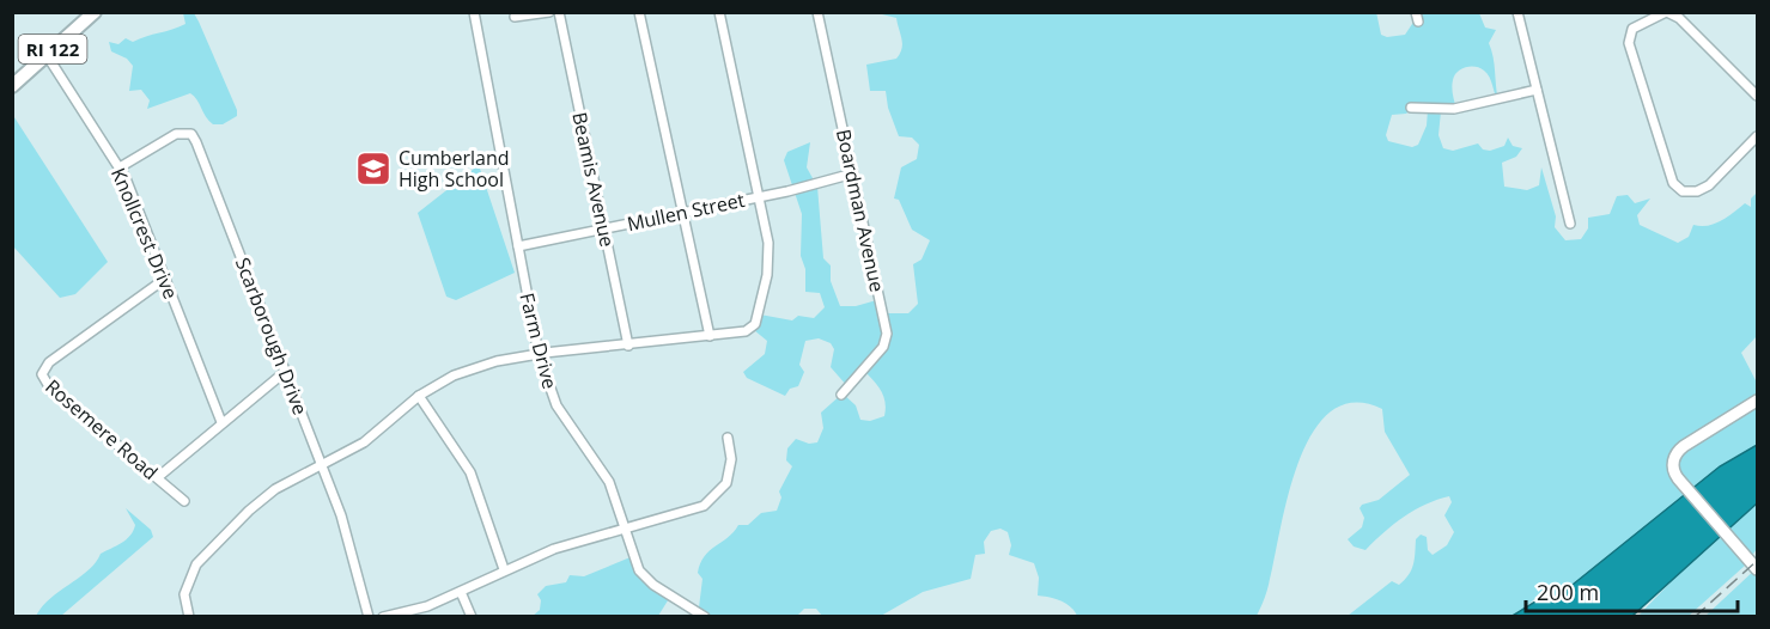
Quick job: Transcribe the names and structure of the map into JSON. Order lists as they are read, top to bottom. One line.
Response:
{"streets":{"main road":["RI 122"],"street":["Beamis Avenue","Boardman Avenue","Mullen Street","Knollcrest Drive","Scarborough Drive","Farm Drive","Rosemere Road"]},"crossings":[["RI 122","Knollcrest Drive"],["Beamis Avenue","Mullen Street"],["Boardman Avenue","Mullen Street"],["Mullen Street","Farm Drive"],["Knollcrest Drive","Scarborough Drive"],["Knollcrest Drive","Rosemere Road"]],"places":{"school or university":["Cumberland High School"]},"scale_bar":"200 m"}
